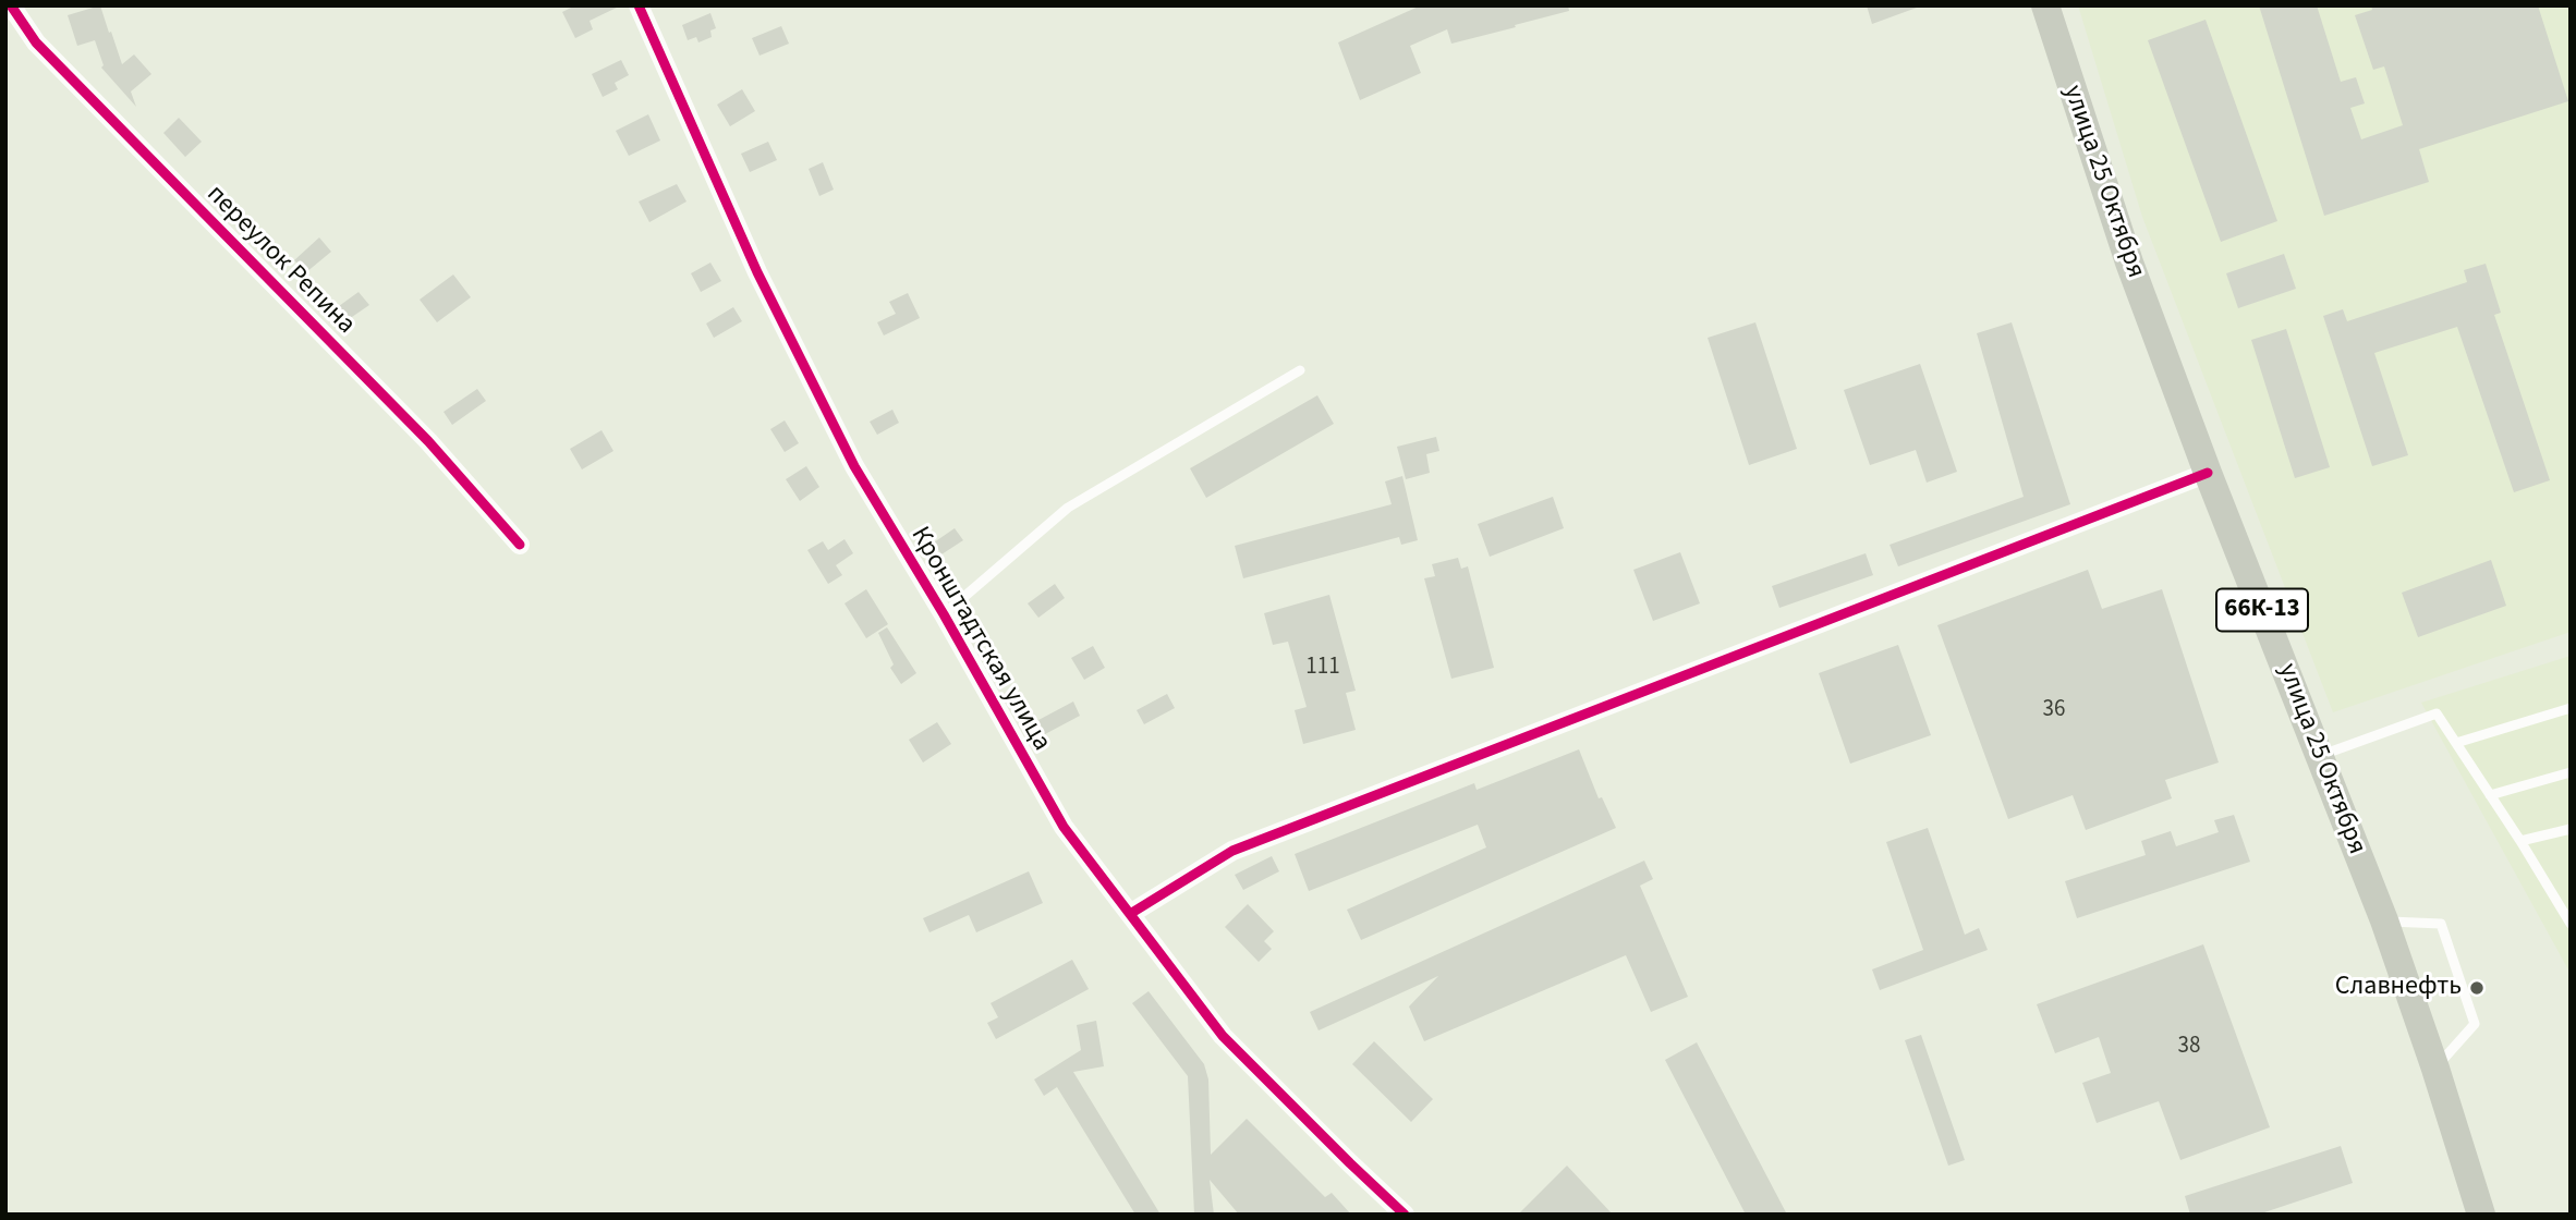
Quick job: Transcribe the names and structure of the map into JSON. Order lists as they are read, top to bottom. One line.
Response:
{"streets":{"main road":["улица 25 Октября","66К-13"],"street":["переулок Репина","Кронштадтская улица"]},"places":["Славнефть"],"house_numbers":["111","36","38"]}
